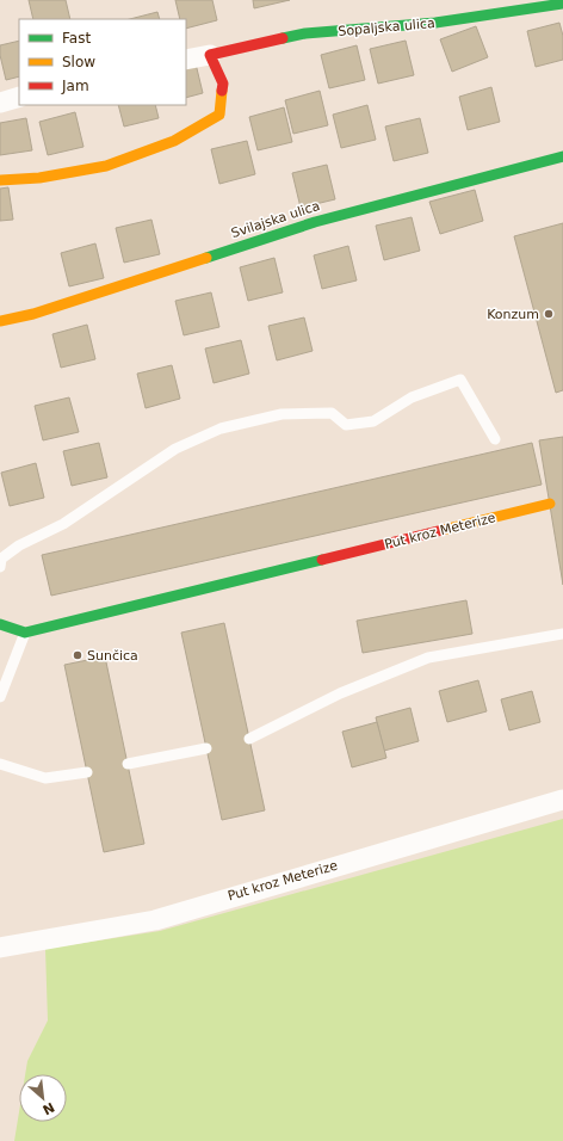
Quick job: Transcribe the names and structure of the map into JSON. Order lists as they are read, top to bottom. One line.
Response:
{"streets":{"street":["Sopaljska ulica","Svilajska ulica","Put kroz Meterize"]},"places":["Konzum","Sunčica"],"legend":["Fast","Slow","Jam"],"north":"bottom right"}
